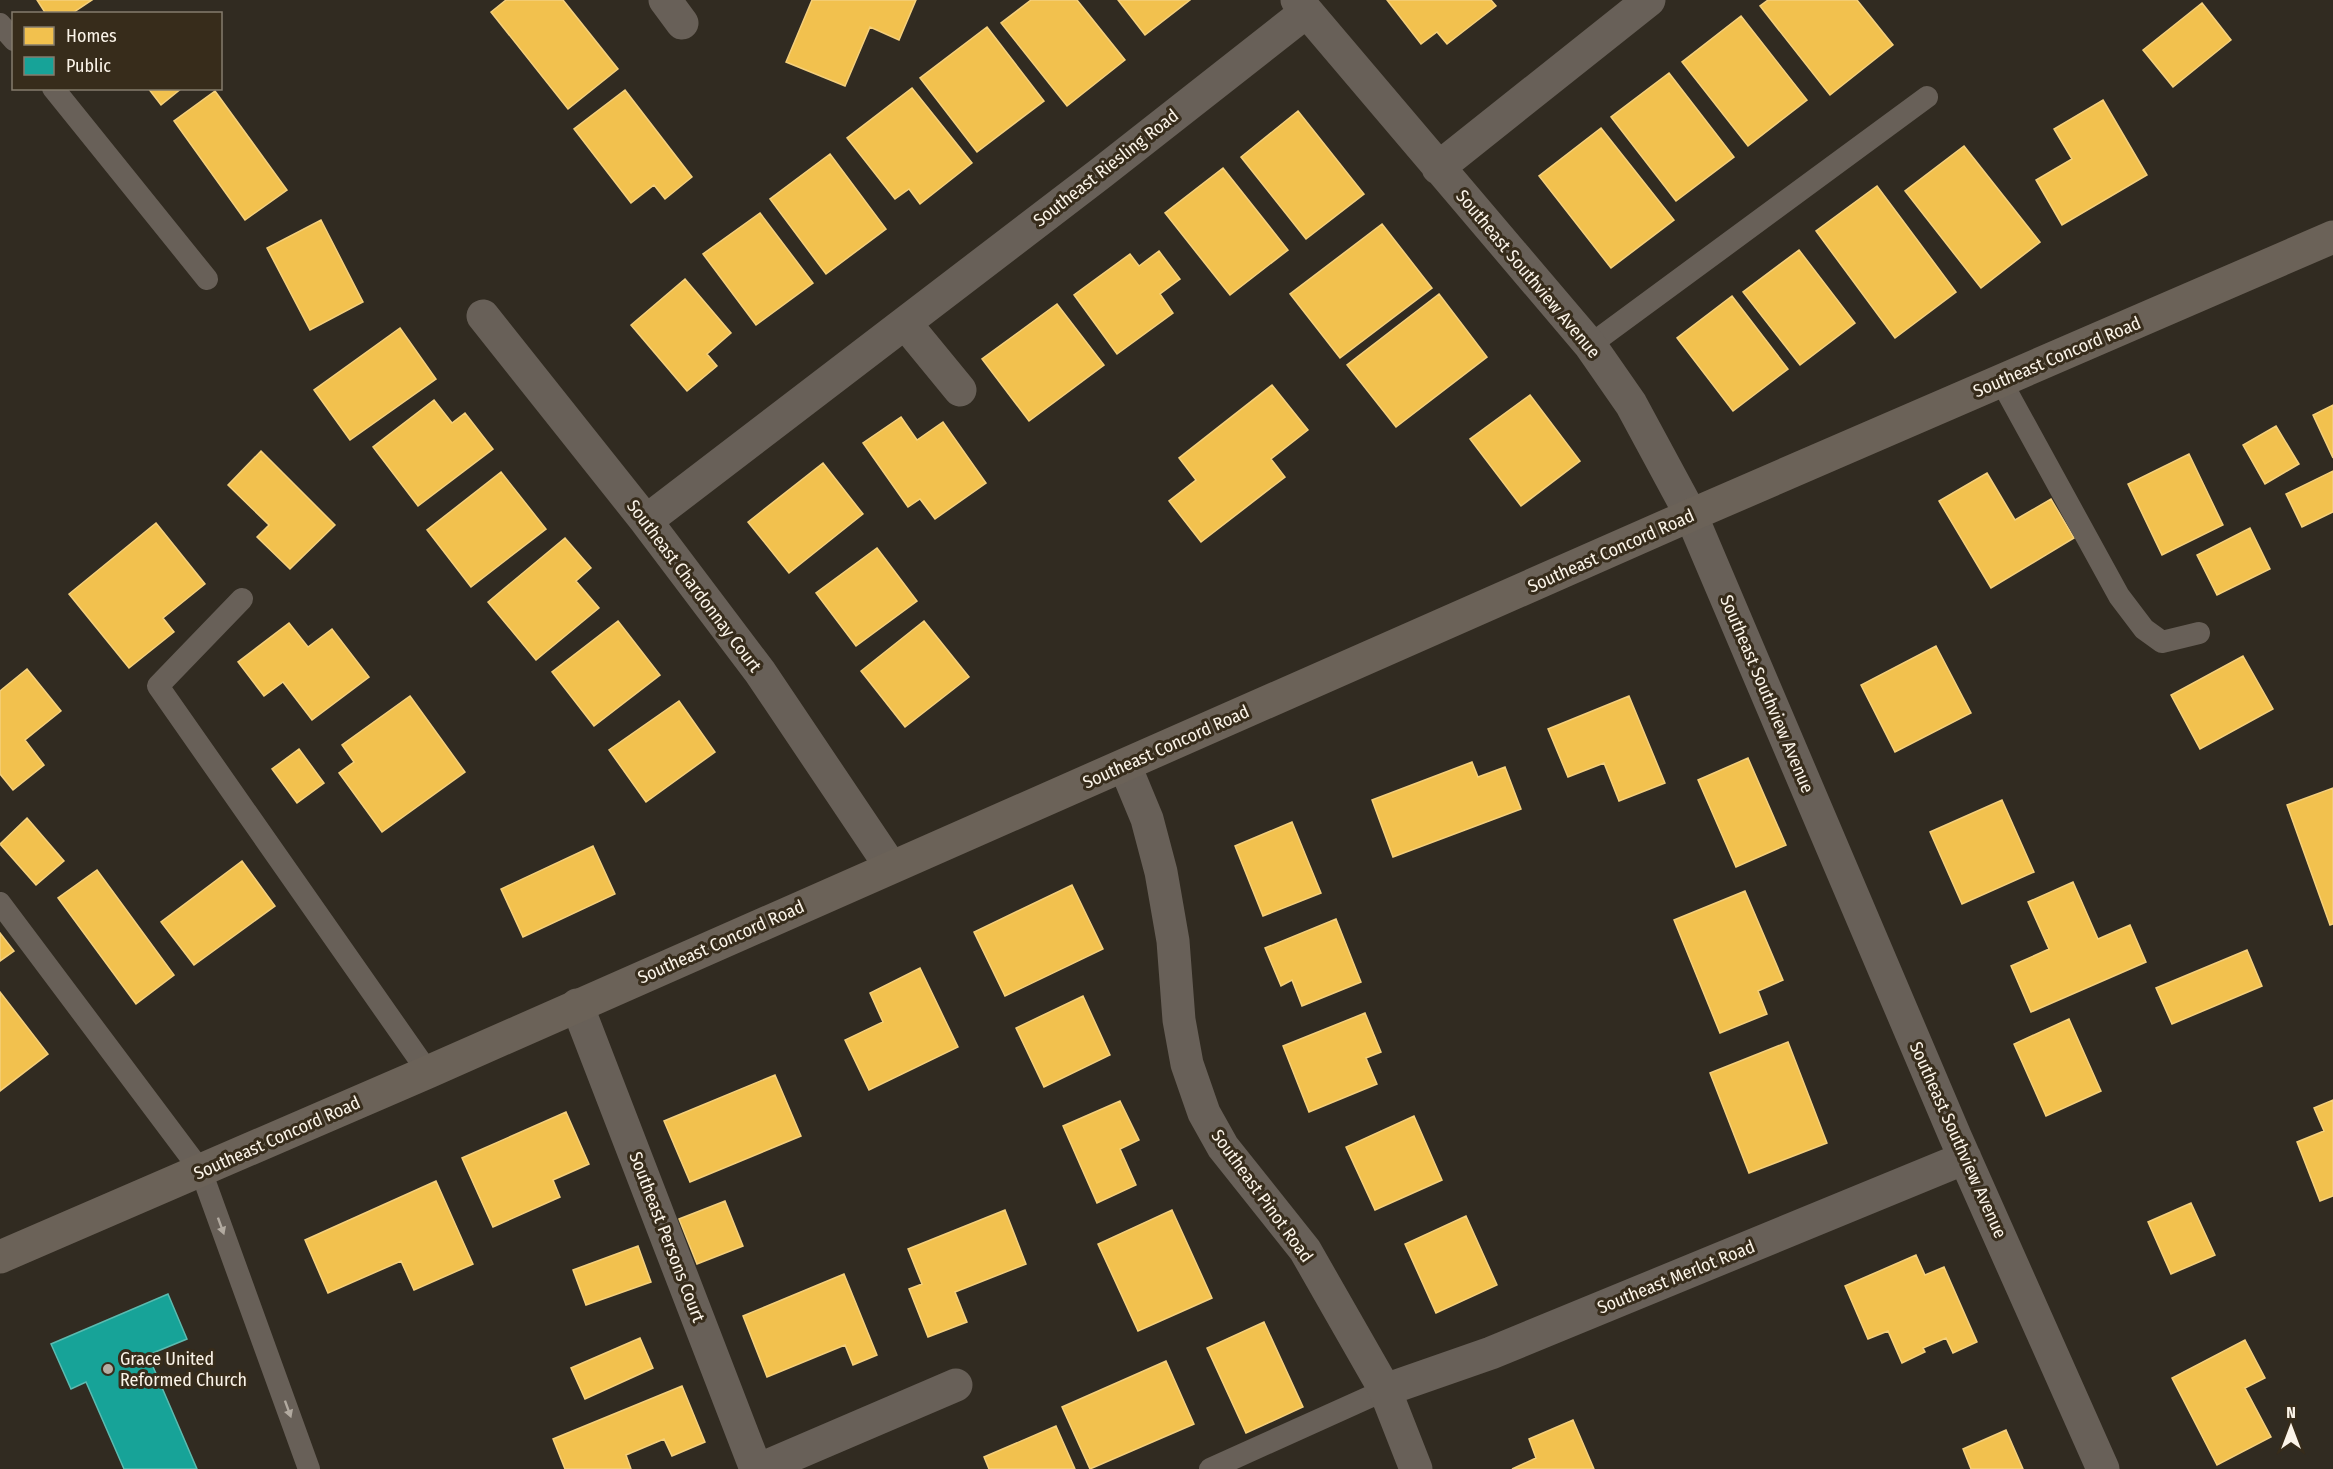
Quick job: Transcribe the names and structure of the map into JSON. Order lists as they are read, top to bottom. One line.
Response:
{"streets":{"street":["Southeast Riesling Road","Southeast Southview Avenue","Southeast Concord Road","Southeast Chardonnay Court","Southeast Pinot Road","Southeast Persons Court","Southeast Merlot Road"]},"crossings":[["Southeast Riesling Road","Southeast Southview Avenue"],["Southeast Riesling Road","Southeast Chardonnay Court"],["Southeast Southview Avenue","Southeast Concord Road"],["Southeast Southview Avenue","Southeast Merlot Road"],["Southeast Concord Road","Southeast Chardonnay Court"],["Southeast Concord Road","Southeast Pinot Road"],["Southeast Concord Road","Southeast Persons Court"],["Southeast Pinot Road","Southeast Merlot Road"]],"places":["Grace United Reformed Church"],"legend":["Homes","Public"],"north":"top"}
